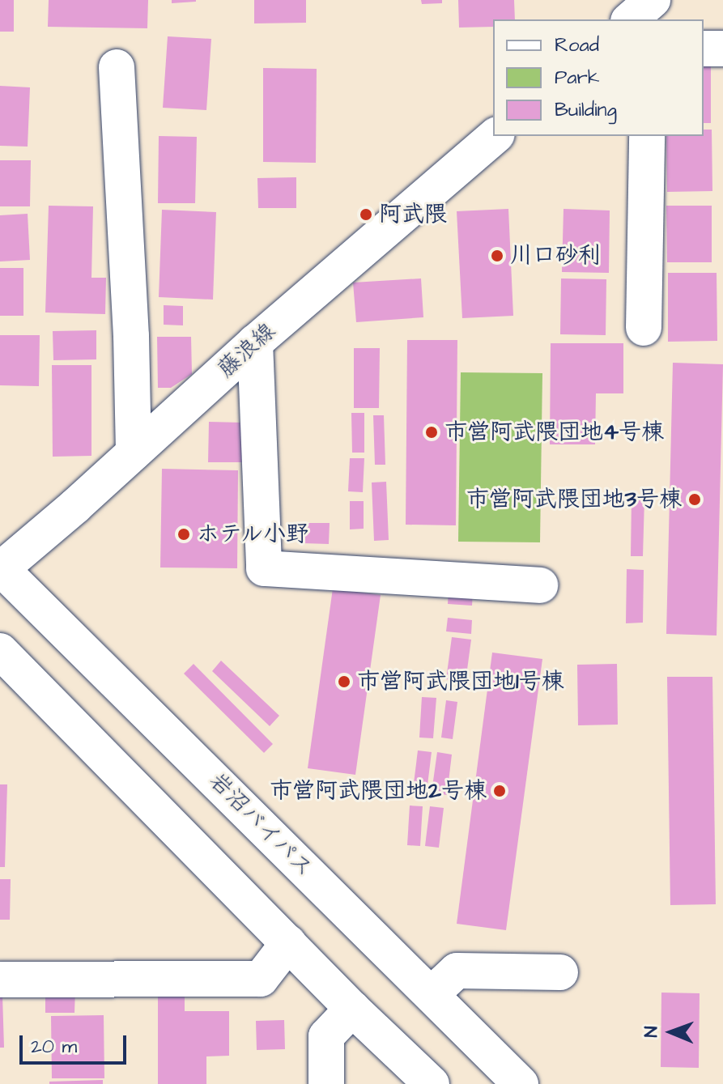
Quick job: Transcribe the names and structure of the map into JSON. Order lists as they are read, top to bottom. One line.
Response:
{"streets":{"main road":["藤浪線","岩沼バイパス"]},"crossings":[["藤浪線","岩沼バイパス"]],"places":["阿武隈","川口砂利","市営阿武隈団地4号棟","市営阿武隈団地3号棟","ホテル小野","市営阿武隈団地1号棟","市営阿武隈団地2号棟"],"legend":["Road","Park","Building"],"scale_bar":"20 m","north":"left"}
